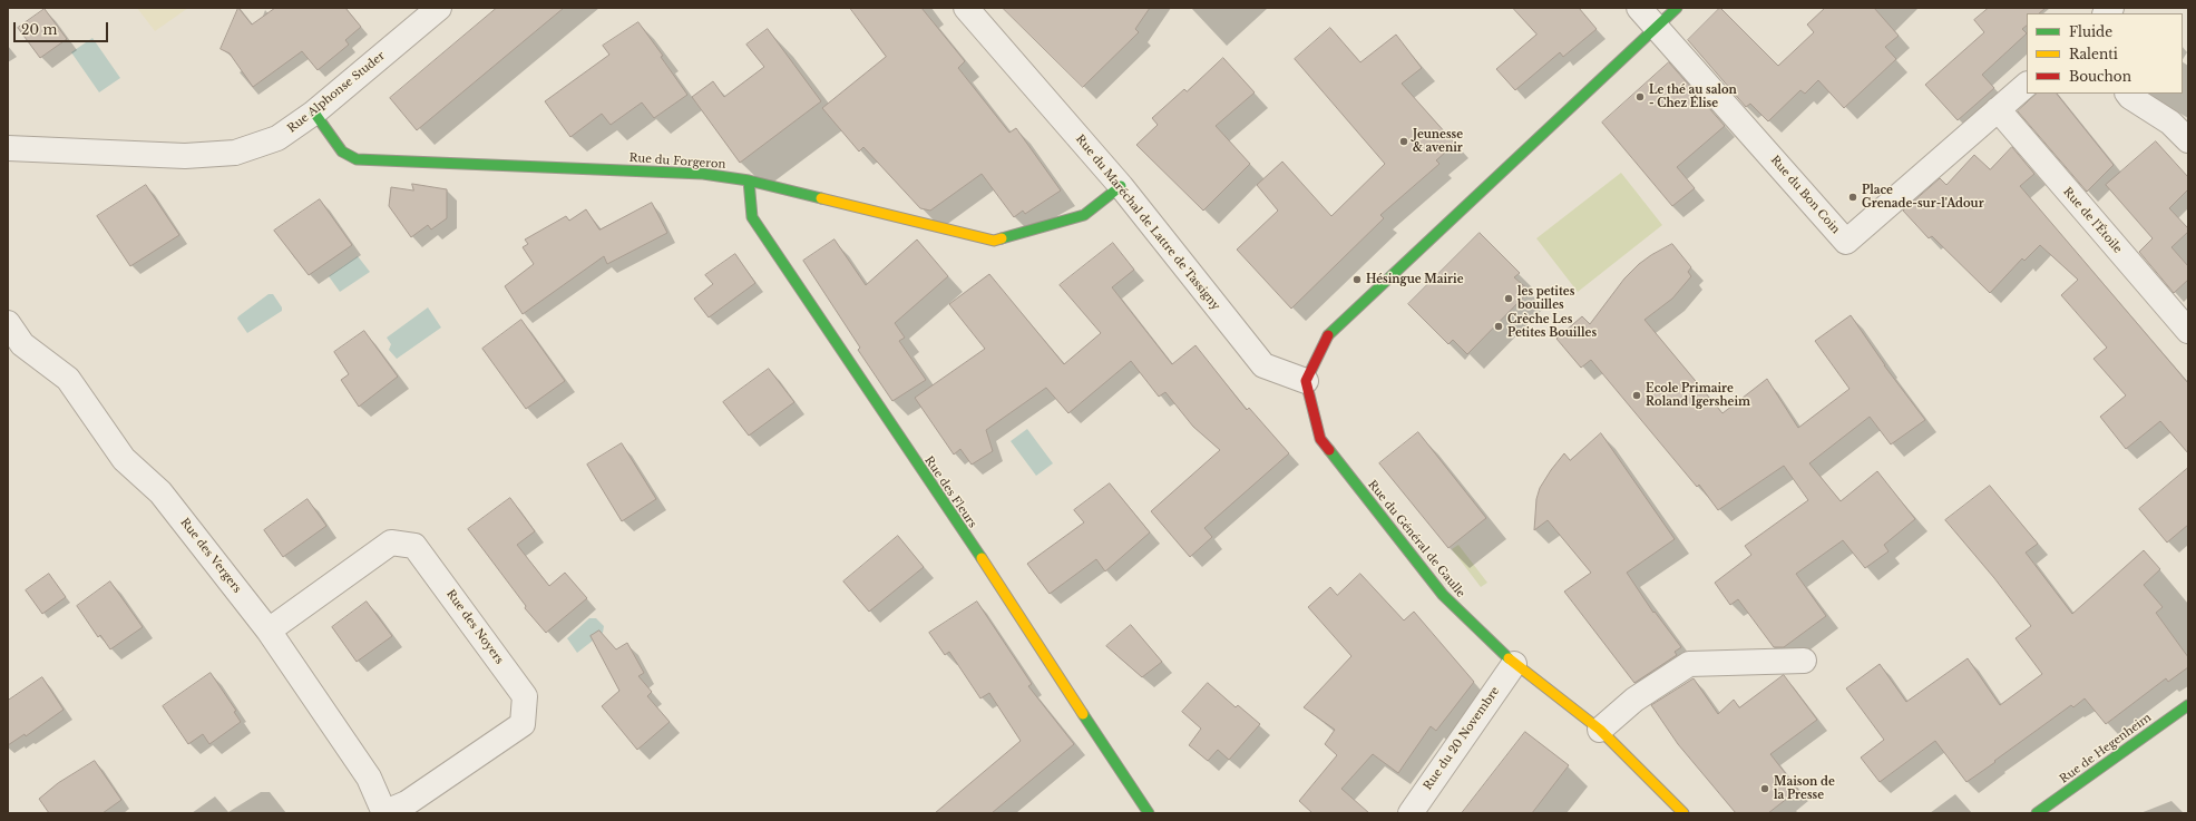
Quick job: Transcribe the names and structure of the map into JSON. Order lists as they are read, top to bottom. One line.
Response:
{"streets":{"street":["Rue Alphonse Studer","Rue du Forgeron","Rue du Bon Coin","Rue de l'Étoile","Rue du Maréchal de Lattre de Tassigny","Rue des Fleurs","Rue du Général de Gaulle","Rue des Vergers","Rue des Noyers","Rue du 20 Novembre","Rue de Hegenheim"]},"crossings":[["Rue Alphonse Studer","Rue du Forgeron"],["Rue du Forgeron","Rue du Maréchal de Lattre de Tassigny"],["Rue du Forgeron","Rue des Fleurs"],["Rue du Bon Coin","Rue de l'Étoile"],["Rue du Maréchal de Lattre de Tassigny","Rue du Général de Gaulle"],["Rue du Général de Gaulle","Rue du 20 Novembre"],["Rue des Vergers","Rue des Noyers"]],"places":["Le thé au salon - Chez Élise","Jeunesse & avenir","Place Grenade-sur-l'Adour","Hésingue Mairie","les petites bouilles","Crèche Les Petites Bouilles","Ecole Primaire Roland Igersheim","Maison de la Presse"],"legend":["Fluide","Ralenti","Bouchon"],"scale_bar":"20 m"}
